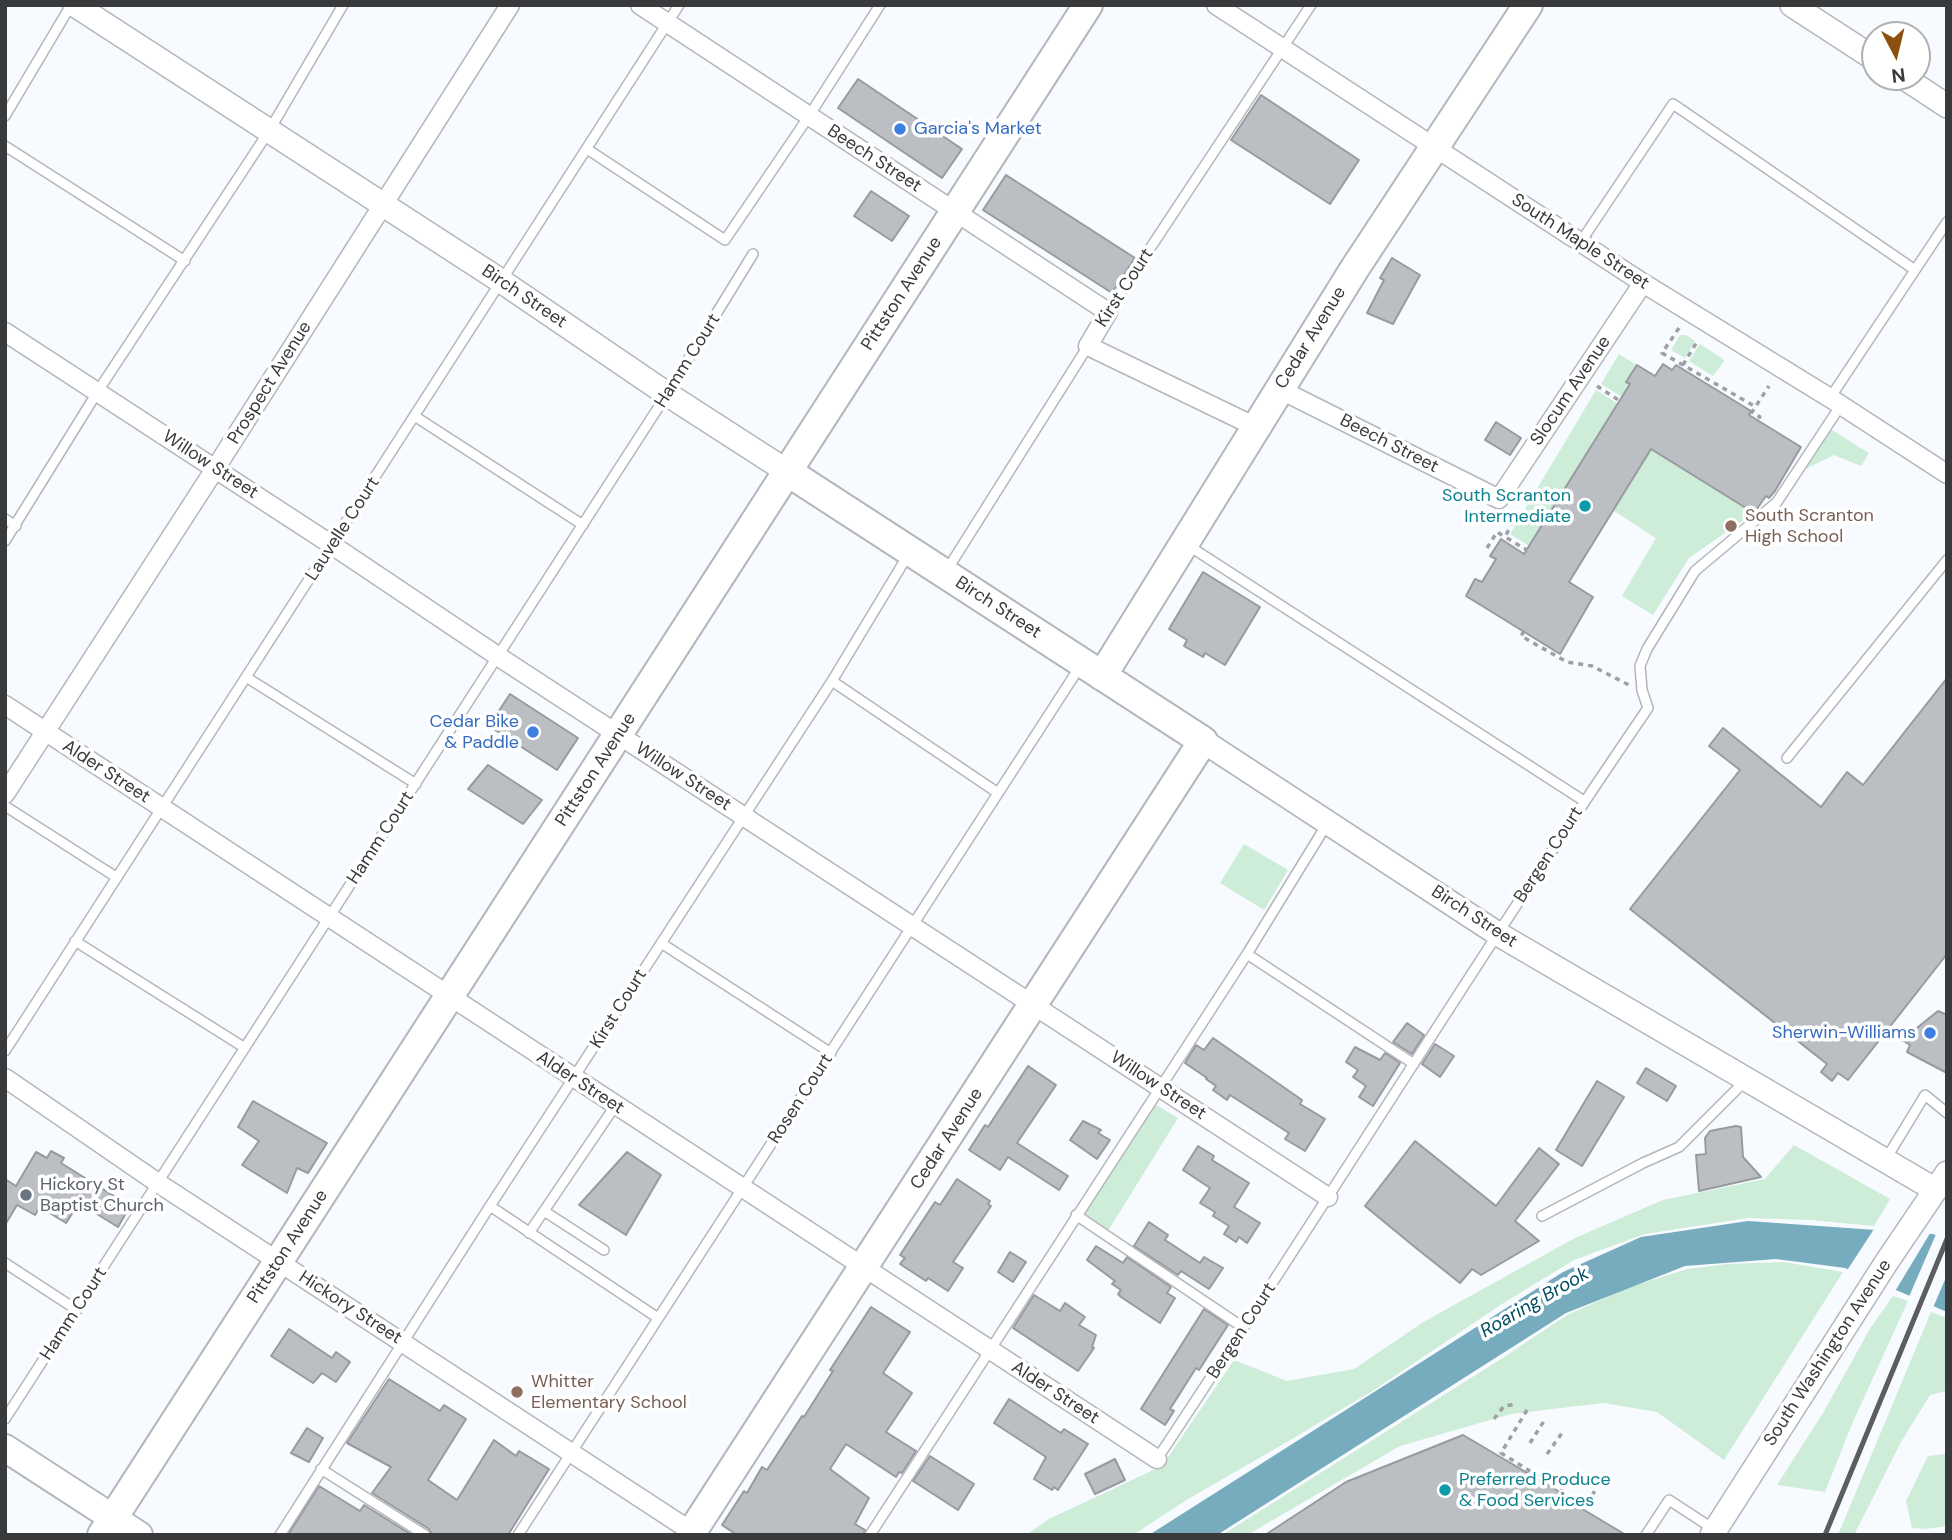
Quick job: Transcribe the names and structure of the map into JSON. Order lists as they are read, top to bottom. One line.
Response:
{"streets":{"main road":["Pittston Avenue","Birch Street","Cedar Avenue"],"street":["Beech Street","South Maple Street","Kirst Court","Prospect Avenue","Slocum Avenue","Willow Street","Alder Street","Hickory Street","South Washington Avenue"],"lane":["Hamm Court","Lauvelle Court","Bergen Court","Rosen Court"]},"crossings":[["Beech Street","Kirst Court"],["Beech Street","Pittston Avenue"],["Beech Street","Cedar Avenue"],["Beech Street","Slocum Avenue"],["Beech Street","Lauvelle Court"],["South Maple Street","Kirst Court"],["South Maple Street","Cedar Avenue"],["South Maple Street","Slocum Avenue"],["South Maple Street","Bergen Court"],["Kirst Court","Birch Street"],["Kirst Court","Willow Street"],["Kirst Court","Alder Street"],["Kirst Court","Hickory Street"],["Pittston Avenue","Birch Street"],["Pittston Avenue","Willow Street"],["Pittston Avenue","Alder Street"],["Pittston Avenue","Hickory Street"],["Birch Street","Cedar Avenue"],["Birch Street","Hamm Court"],["Birch Street","Prospect Avenue"],["Birch Street","Lauvelle Court"],["Birch Street","Bergen Court"],["Birch Street","Rosen Court"],["Birch Street","South Washington Avenue"],["Cedar Avenue","Willow Street"],["Cedar Avenue","Alder Street"],["Cedar Avenue","Rosen Court"],["Cedar Avenue","Hickory Street"],["Hamm Court","Willow Street"],["Hamm Court","Alder Street"],["Hamm Court","Hickory Street"],["Prospect Avenue","Willow Street"],["Prospect Avenue","Alder Street"],["Willow Street","Lauvelle Court"],["Willow Street","Bergen Court"],["Willow Street","Rosen Court"],["Lauvelle Court","Alder Street"],["Alder Street","Bergen Court"],["Alder Street","Rosen Court"],["Rosen Court","Hickory Street"]],"water":["Roaring Brook"],"places":["Garcia's Market","South Scranton Intermediate","South Scranton High School","Cedar Bike & Paddle","Sherwin-Williams","Hickory St Baptist Church","Whitter Elementary School","Preferred Produce & Food Services"],"north":"bottom"}
